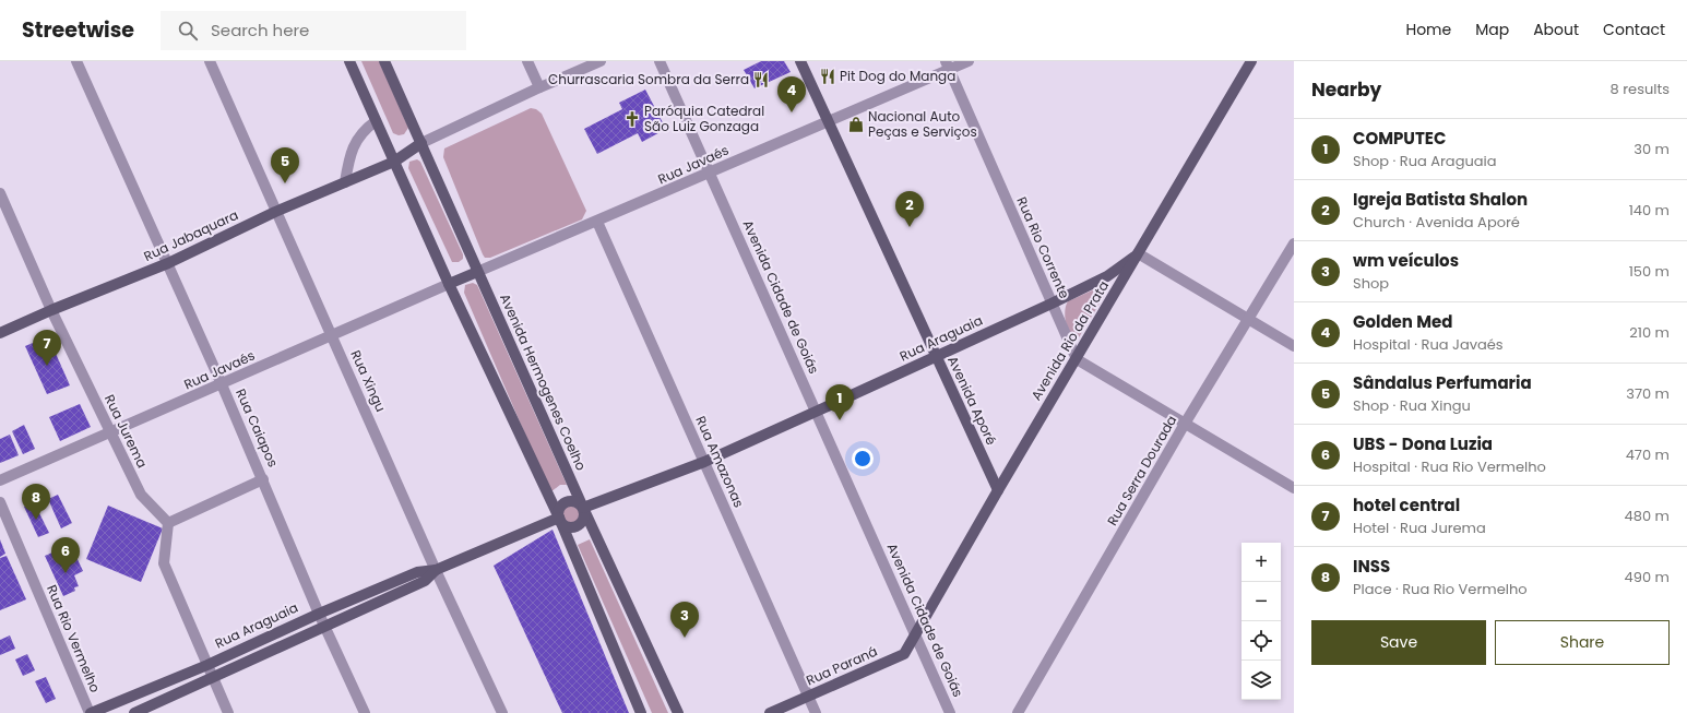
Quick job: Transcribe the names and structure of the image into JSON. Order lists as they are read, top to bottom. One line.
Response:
{"streets":{"main road":["Rua Jabaquara","Rua Araguaia","Avenida Rio da Prata","Avenida Hermogenes Coelho","Avenida Aporé","Rua Paraná"],"street":["Rua Javaés","Rua Rio Corrente","Avenida Cidade de Goiás","Rua Xingu","Rua Caiapos","Rua Jurema","Rua Amazonas","Rua Serra Dourada","Rua Rio Vermelho"]},"crossings":[["Rua Javaés","Rua Rio Corrente"],["Rua Javaés","Avenida Cidade de Goiás"],["Rua Javaés","Rua Xingu"],["Rua Javaés","Avenida Hermogenes Coelho"],["Rua Javaés","Avenida Aporé"],["Rua Javaés","Rua Caiapos"],["Rua Javaés","Rua Jurema"],["Rua Javaés","Rua Amazonas"],["Rua Jabaquara","Rua Xingu"],["Rua Jabaquara","Avenida Hermogenes Coelho"],["Rua Jabaquara","Rua Caiapos"],["Rua Jabaquara","Rua Jurema"],["Rua Rio Corrente","Rua Araguaia"],["Rua Rio Corrente","Avenida Rio da Prata"],["Avenida Cidade de Goiás","Rua Araguaia"],["Avenida Cidade de Goiás","Avenida Rio da Prata"],["Avenida Cidade de Goiás","Rua Paraná"],["Rua Araguaia","Avenida Rio da Prata"],["Rua Araguaia","Rua Xingu"],["Rua Araguaia","Avenida Hermogenes Coelho"],["Rua Araguaia","Avenida Aporé"],["Rua Araguaia","Rua Caiapos"],["Rua Araguaia","Rua Amazonas"],["Rua Araguaia","Rua Rio Vermelho"],["Avenida Rio da Prata","Avenida Aporé"],["Avenida Rio da Prata","Rua Paraná"],["Rua Amazonas","Rua Paraná"]],"places":{"restaurant":["Pit Dog do Manga","Churrascaria Sombra da Serra"],"church":["Paróquia Catedral São Luiz Gonzaga"],"shop":["Nacional Auto Peças e Serviços"]},"page":{"header":"Streetwise","search":"Search here","nav":["Home","Map","About","Contact"],"heading":["Nearby","8 results"],"pins":["4","5","2","7","1","8","6","3"],"list":[{"mark":"1","name":"COMPUTEC","note":"Shop · Rua Araguaia","value":"30 m"},{"mark":"2","name":"Igreja Batista Shalon","note":"Church · Avenida Aporé","value":"140 m"},{"mark":"3","name":"wm veículos","note":"Shop","value":"150 m"},{"mark":"4","name":"Golden Med","note":"Hospital · Rua Javaés","value":"210 m"},{"mark":"5","name":"Sândalus Perfumaria","note":"Shop · Rua Xingu","value":"370 m"},{"mark":"6","name":"UBS - Dona Luzia","note":"Hospital · Rua Rio Vermelho","value":"470 m"},{"mark":"7","name":"hotel central","note":"Hotel · Rua Jurema","value":"480 m"},{"mark":"8","name":"INSS","note":"Place · Rua Rio Vermelho","value":"490 m"}],"map_buttons":["+","−"],"buttons":["Save","Share"]}}
